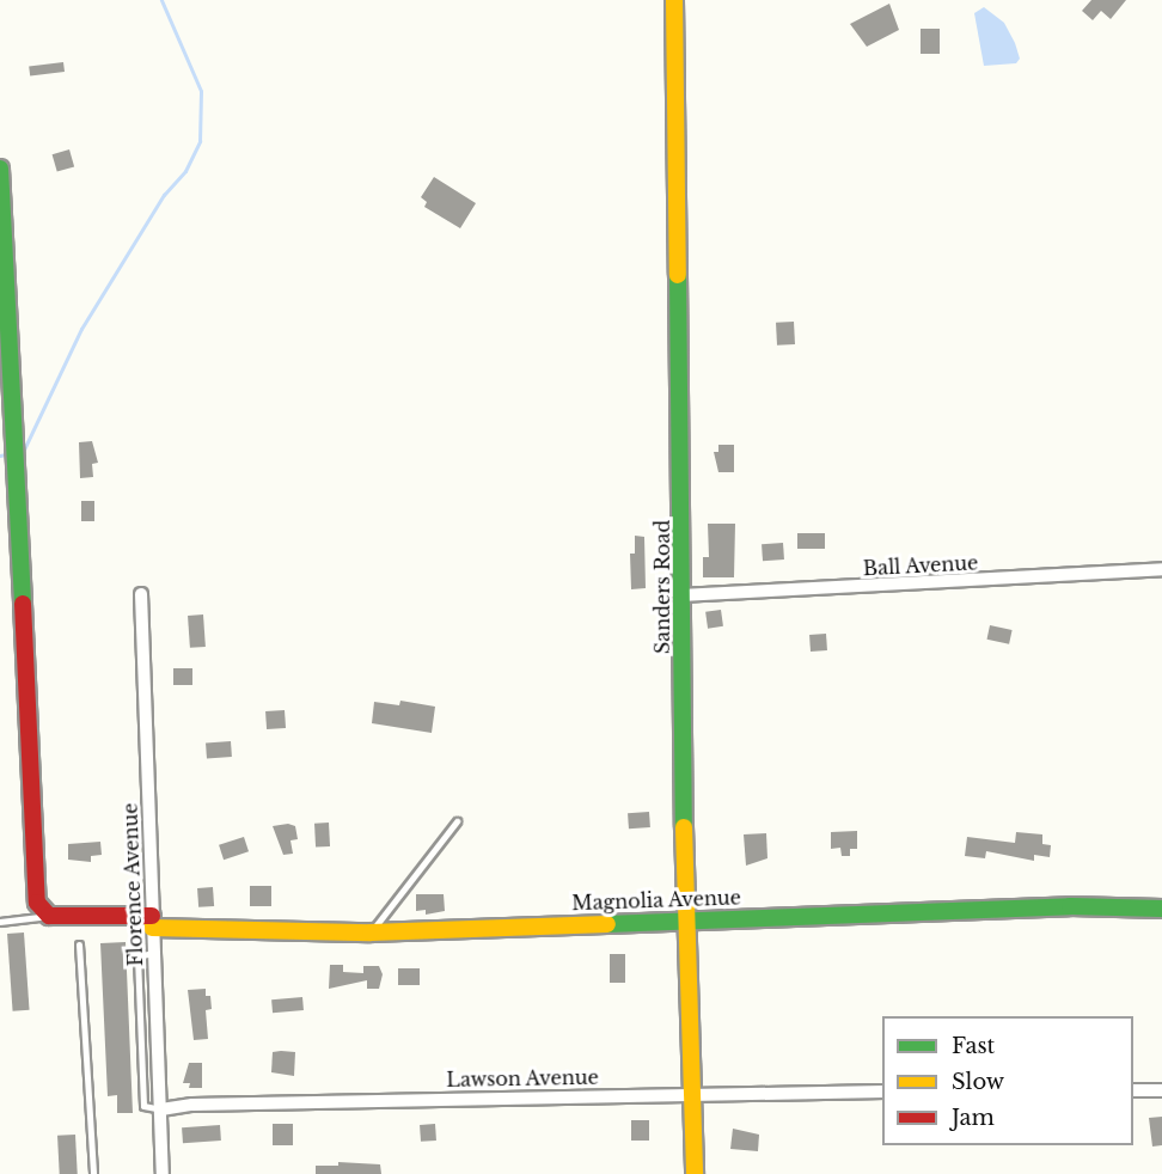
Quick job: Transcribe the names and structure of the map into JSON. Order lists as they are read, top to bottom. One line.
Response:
{"streets":{"street":["Ball Avenue","Sanders Road","Florence Avenue","Magnolia Avenue","Lawson Avenue"]},"crossings":[["Ball Avenue","Sanders Road"],["Sanders Road","Magnolia Avenue"],["Sanders Road","Lawson Avenue"],["Florence Avenue","Magnolia Avenue"],["Florence Avenue","Lawson Avenue"]],"legend":["Fast","Slow","Jam"]}
